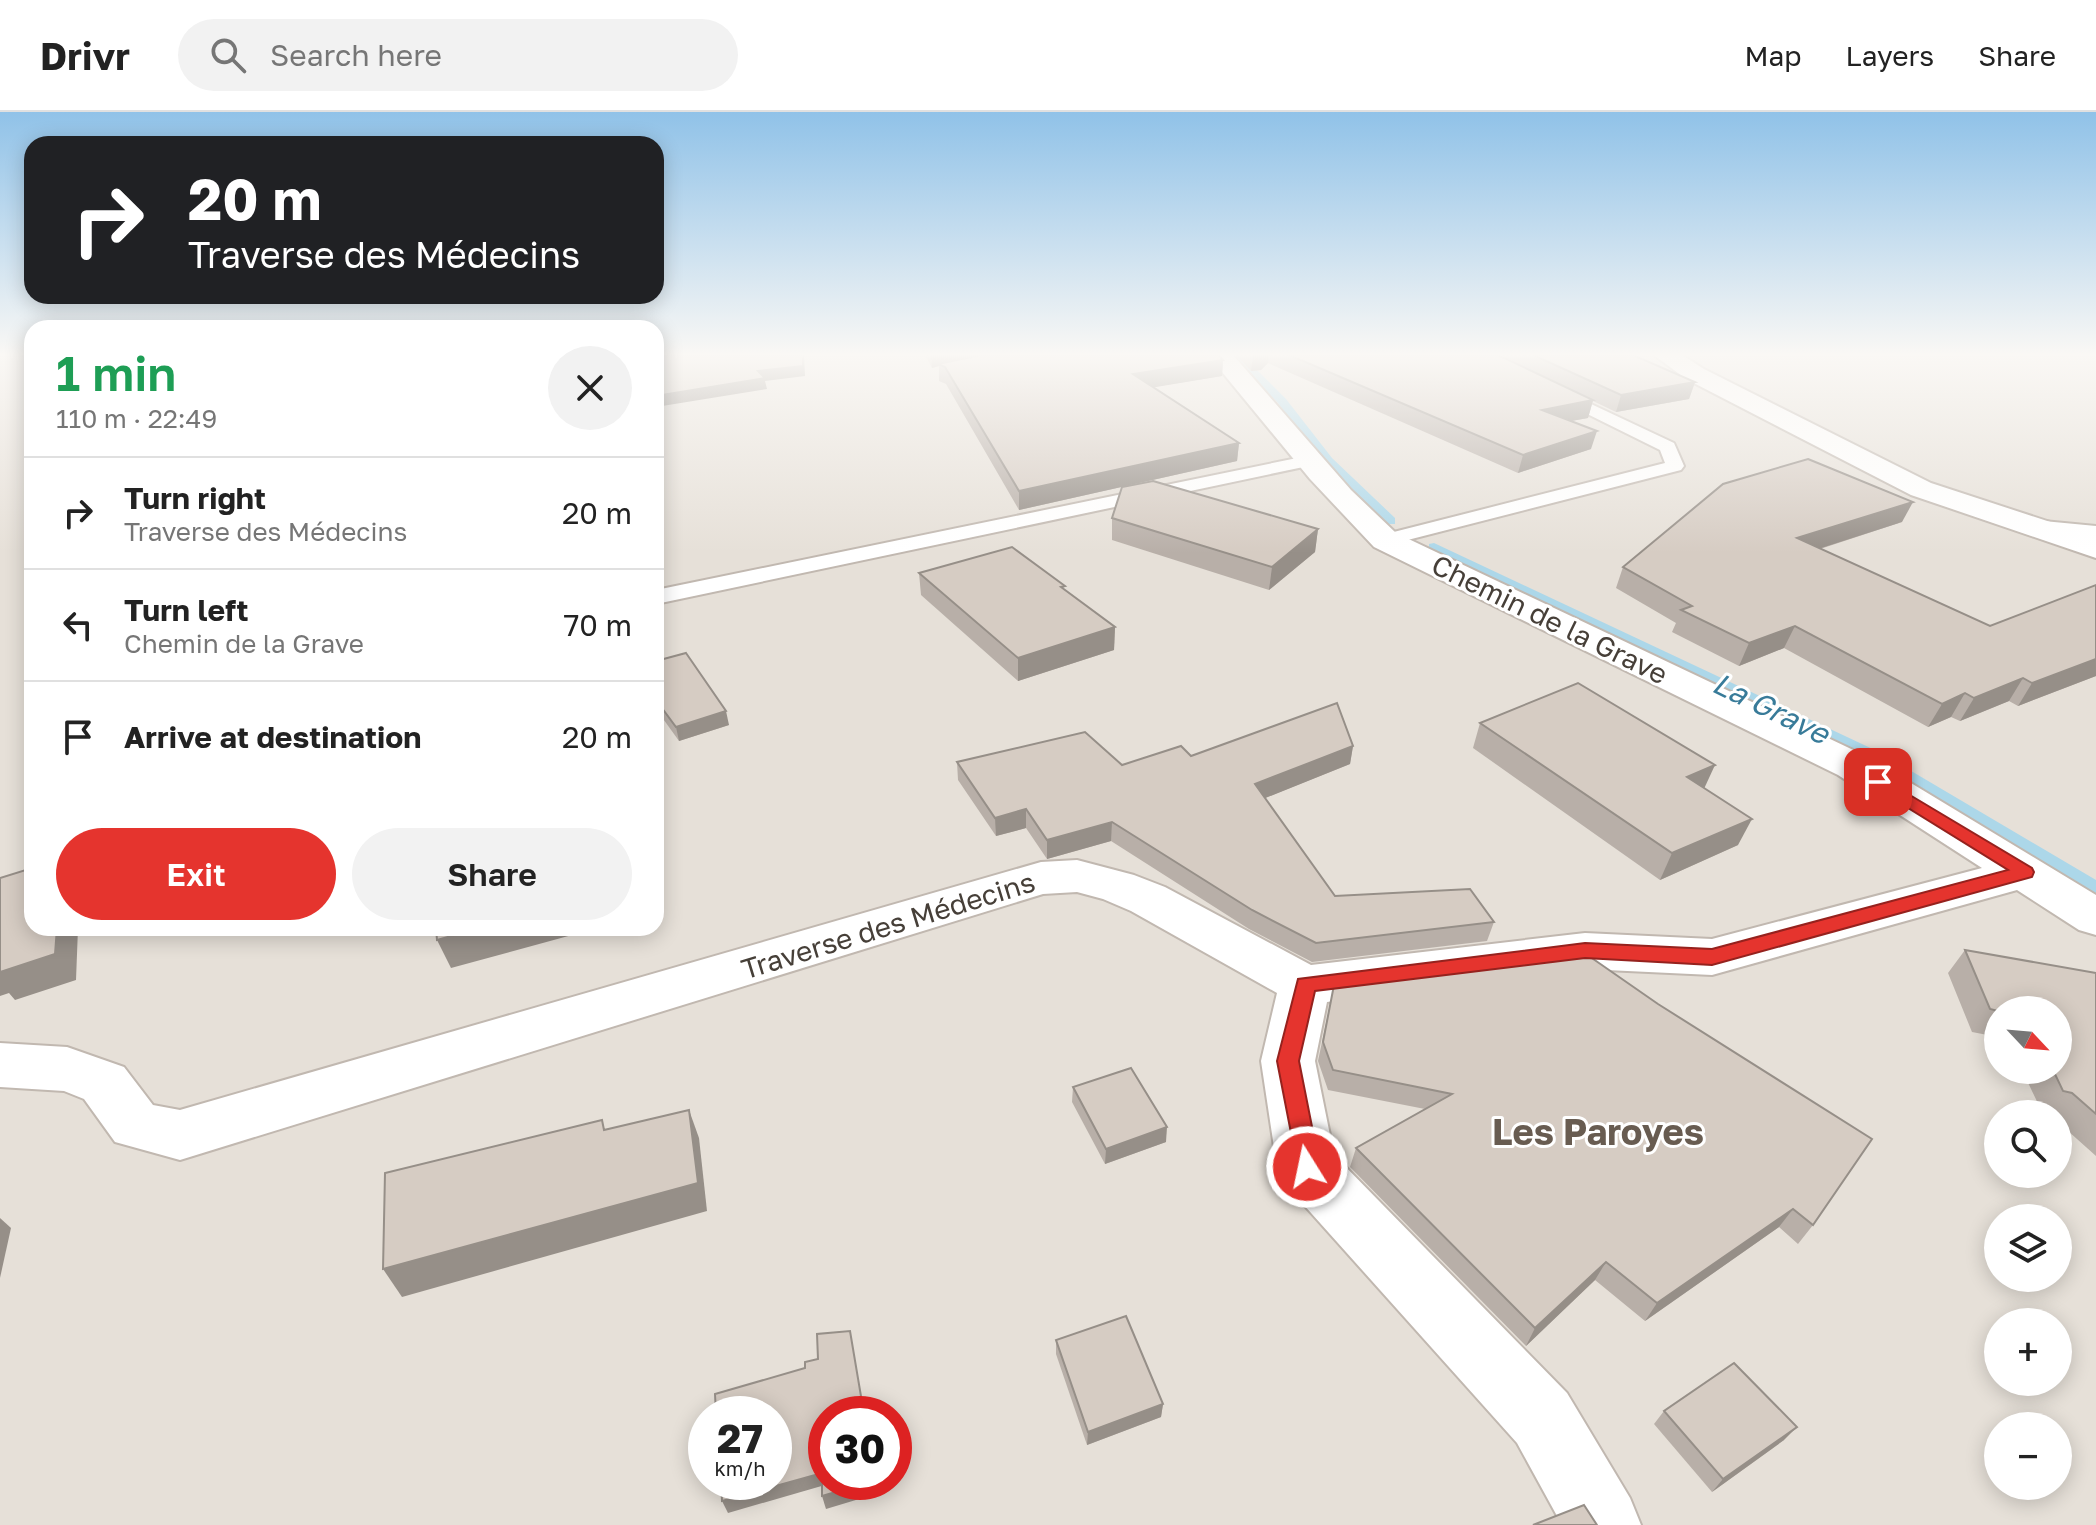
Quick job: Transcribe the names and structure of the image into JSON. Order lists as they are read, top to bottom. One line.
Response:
{"streets":{"street":["Chemin de la Grave","Traverse des Médecins"]},"districts":["Les Paroyes"],"water":["La Grave"],"north":"bottom right","page":{"header":"Drivr","search":"Search here","nav":["Map","Layers","Share"],"turn":["20 m","Traverse des Médecins"],"heading":["1 min","110 m · 22:49"],"list":[{"name":"Turn right","note":"Traverse des Médecins","value":"20 m"},{"name":"Turn left","note":"Chemin de la Grave","value":"70 m"},{"name":"Arrive at destination","value":"20 m"}],"buttons":["Exit","Share"],"map_buttons":["+","−"],"speed":"27 km/h","limit":"30"}}
